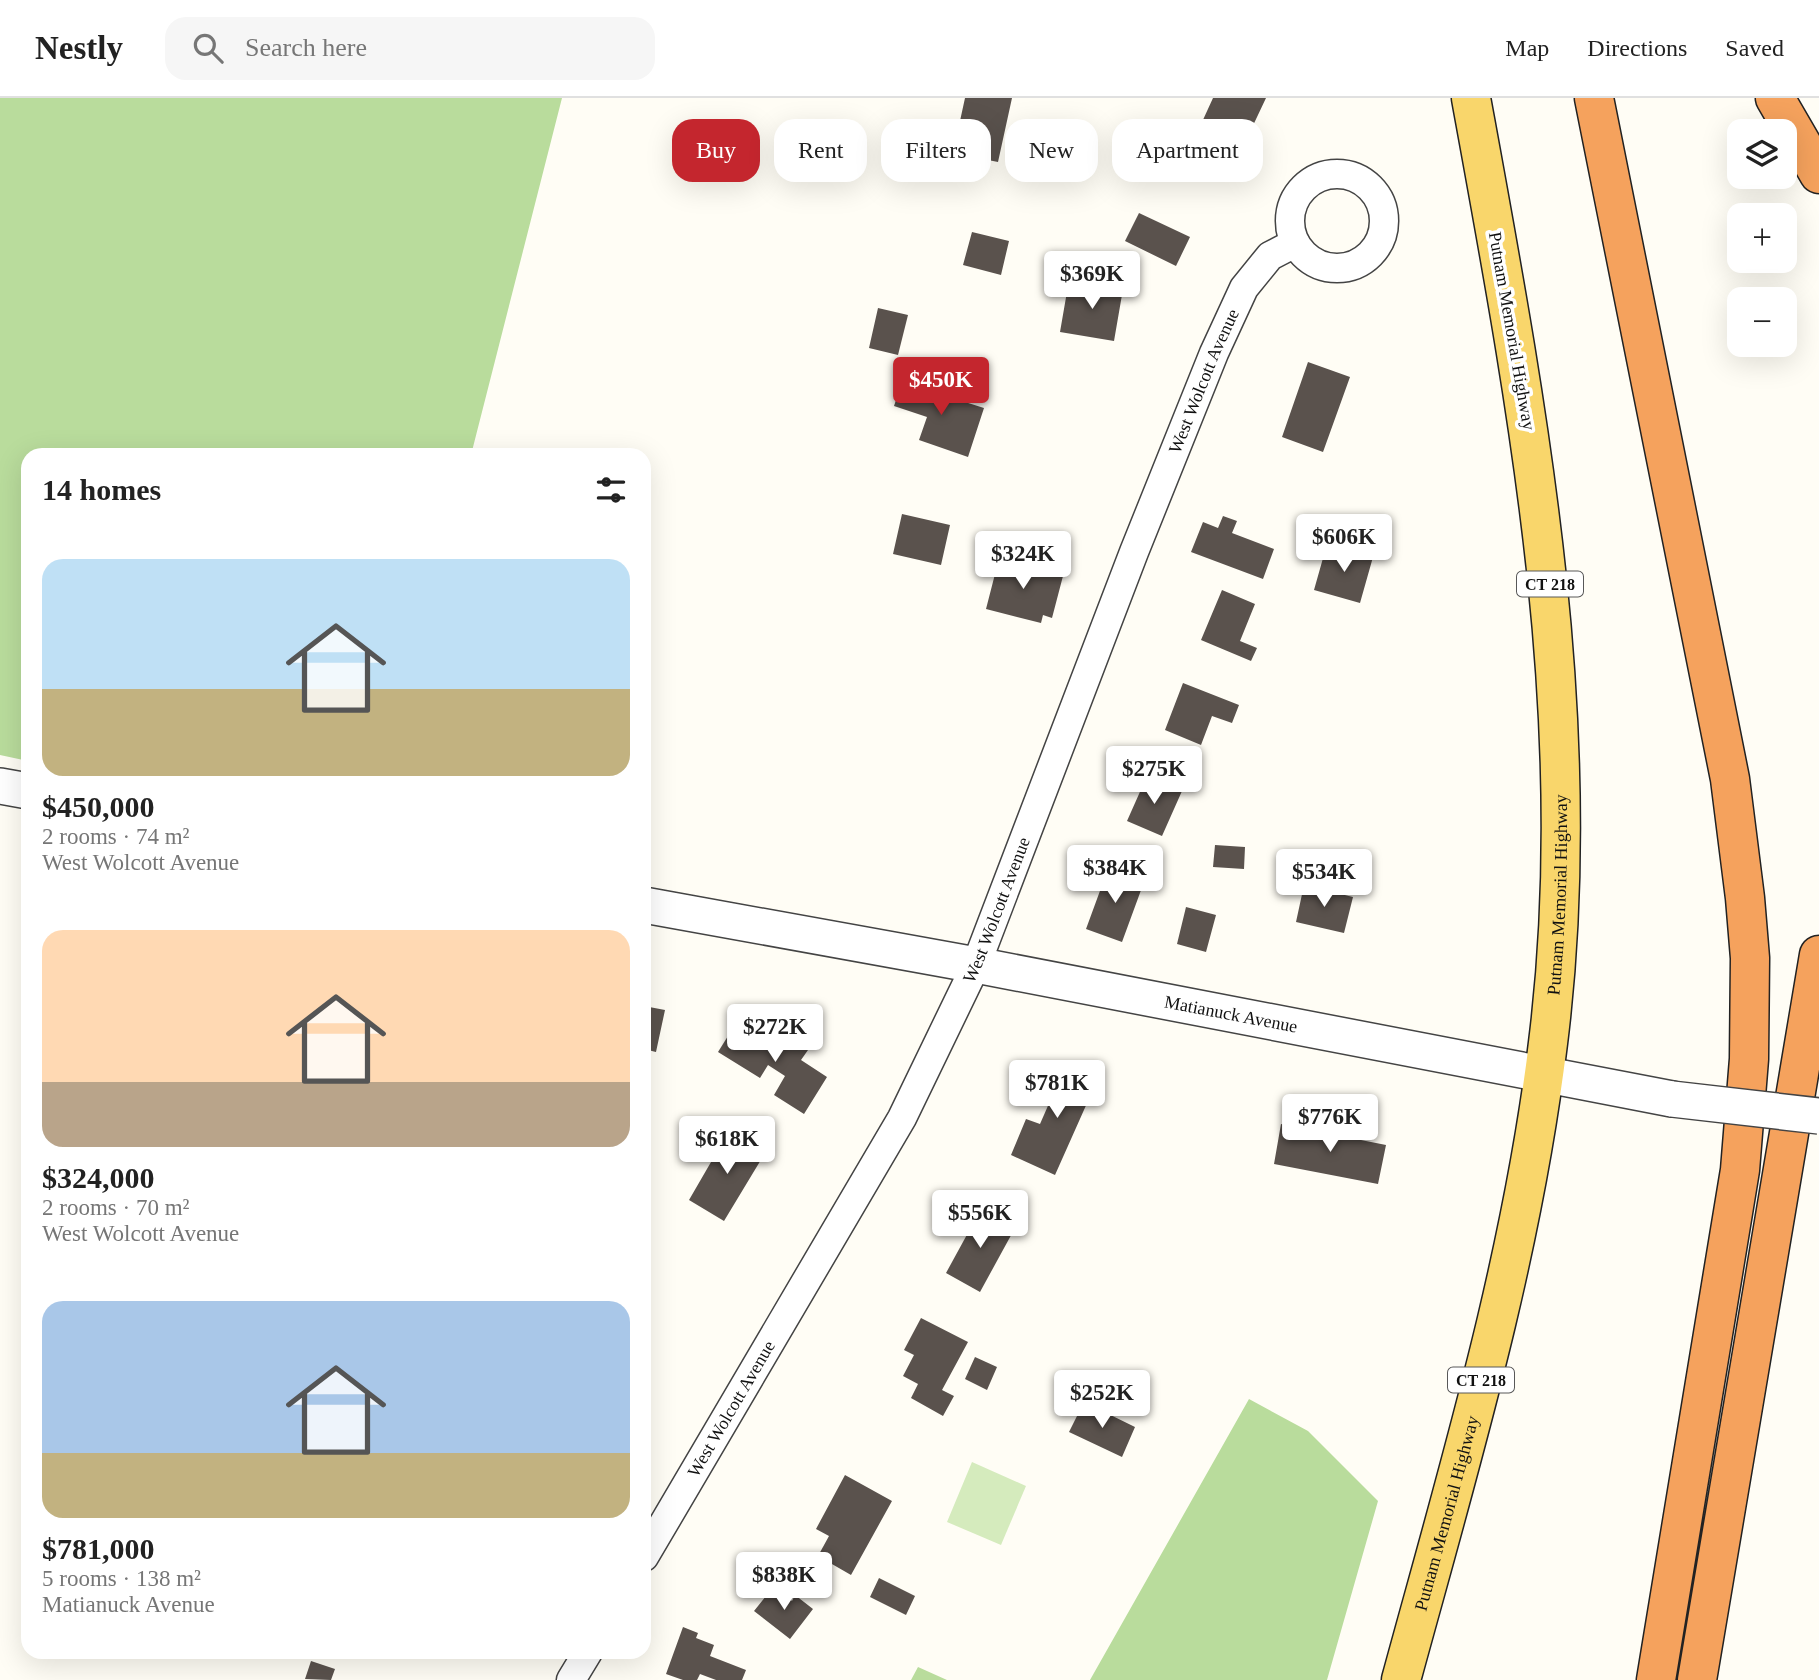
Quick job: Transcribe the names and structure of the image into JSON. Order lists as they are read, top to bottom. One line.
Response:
{"streets":{"main road":["Putnam Memorial Highway","CT 218"],"street":["West Wolcott Avenue","Matianuck Avenue"]},"crossings":[["Putnam Memorial Highway","Matianuck Avenue"],["West Wolcott Avenue","Matianuck Avenue"]],"page":{"header":"Nestly","search":"Search here","nav":["Map","Directions","Saved"],"map_buttons":["+","−"],"chip":["Buy","Rent","Filters","New","Apartment"],"price":["$369K","$450K","$606K","$324K","$275K","$384K","$534K","$272K","$781K","$776K","$618K","$556K","$252K","$838K"],"heading":"14 homes","list":[{"name":"$450,000","note":"2 rooms · 74 m² · West Wolcott Avenue"},{"name":"$324,000","note":"2 rooms · 70 m² · West Wolcott Avenue"},{"name":"$781,000","note":"5 rooms · 138 m² · Matianuck Avenue"}]}}
